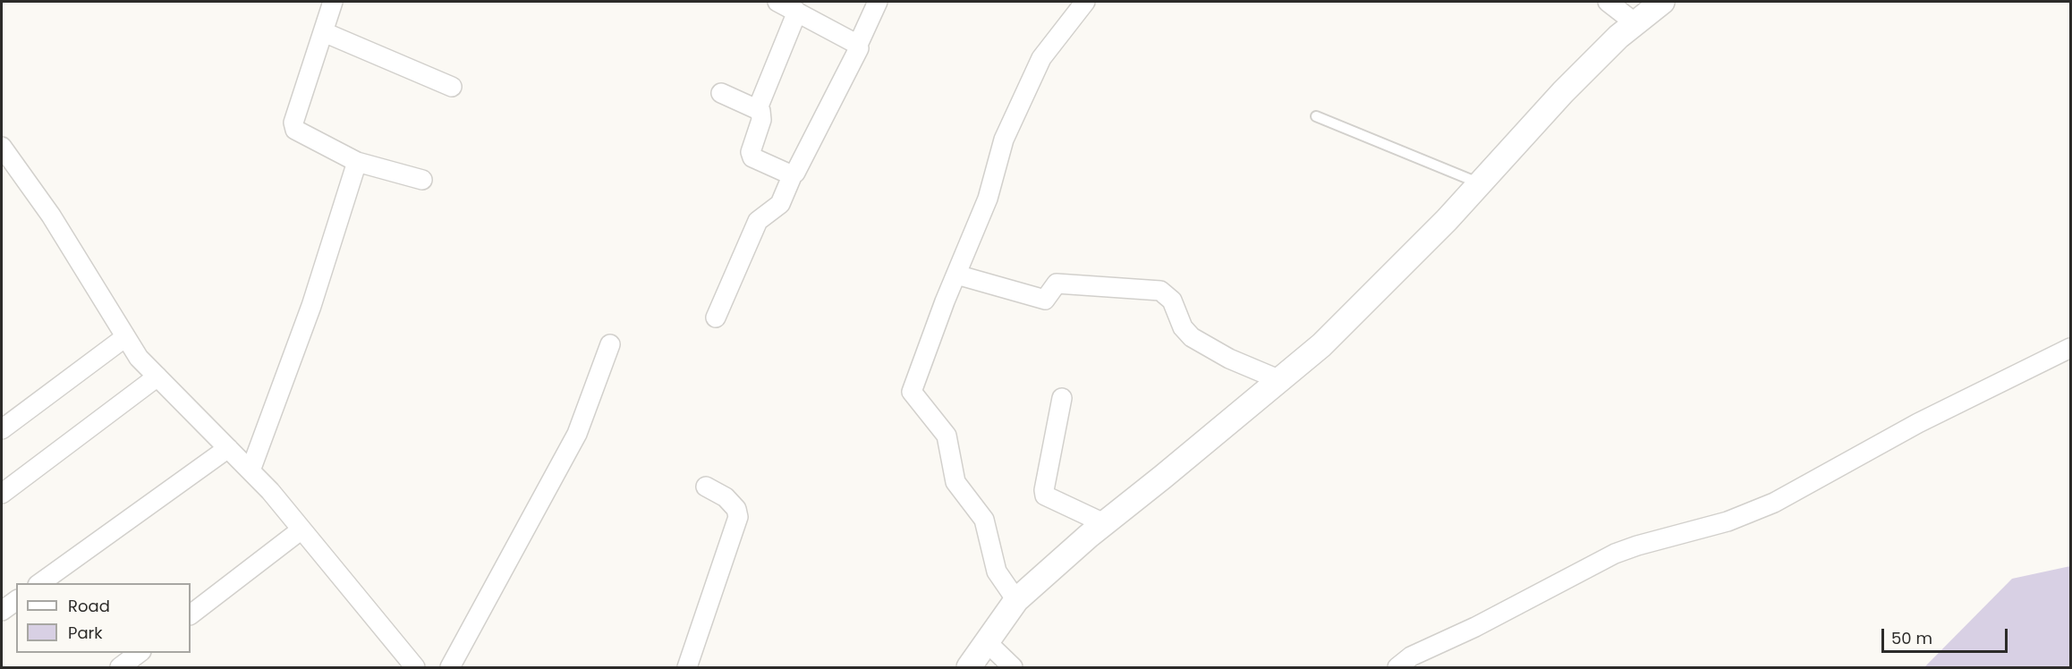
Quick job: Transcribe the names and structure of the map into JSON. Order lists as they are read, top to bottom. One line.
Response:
{"legend":["Road","Park"],"scale_bar":"50 m"}
